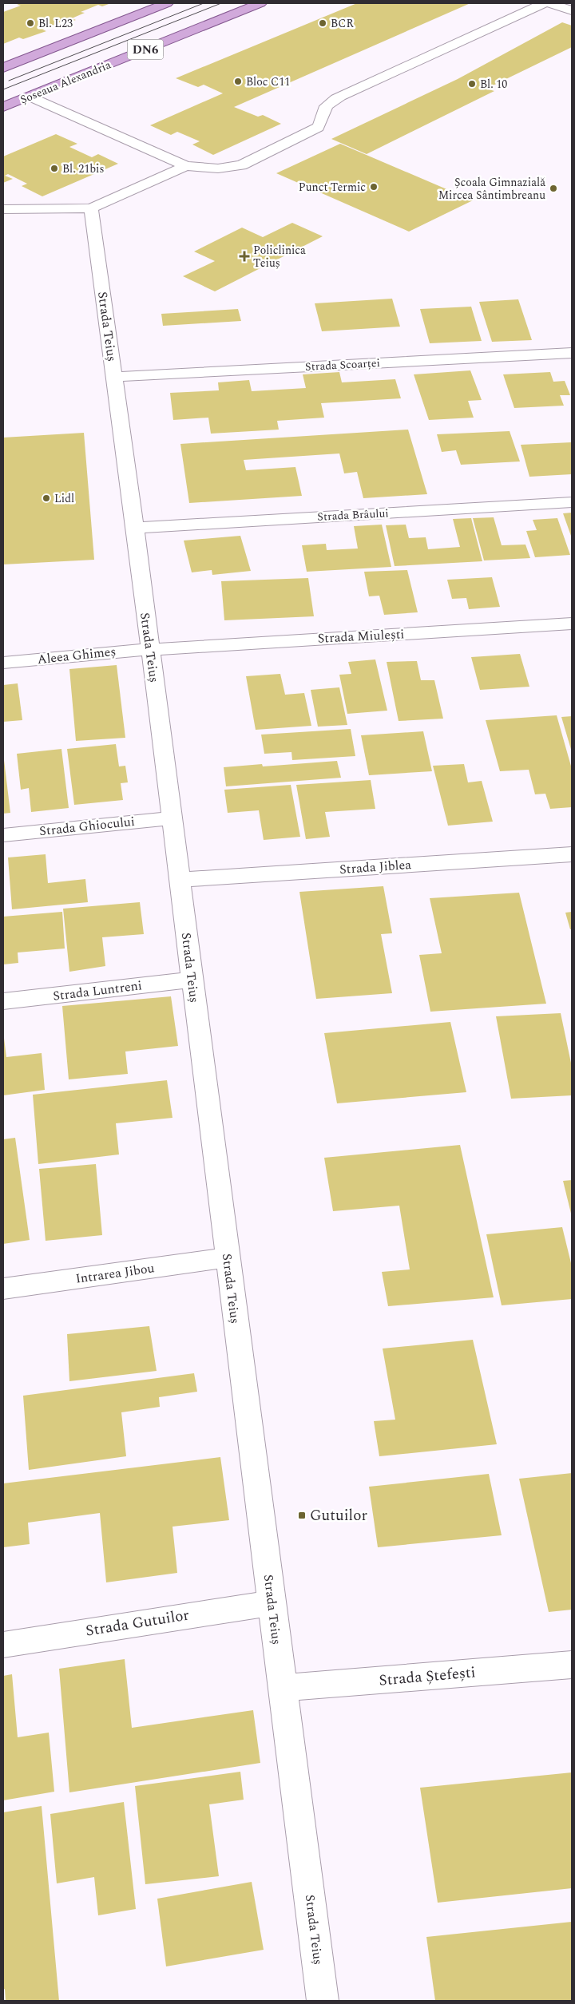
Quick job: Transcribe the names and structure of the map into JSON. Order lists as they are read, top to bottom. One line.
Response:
{"streets":{"main road":["DN6","Șoseaua Alexandria"],"street":["Strada Teiuș","Strada Scoarței","Strada Brâului","Strada Miulești","Aleea Ghimeș","Strada Ghiocului","Strada Jiblea","Strada Luntreni","Intrarea Jibou","Strada Gutuilor","Strada Ștefești"]},"crossings":[["Strada Teiuș","Strada Scoarței"],["Strada Teiuș","Strada Brâului"],["Strada Teiuș","Strada Miulești"],["Strada Teiuș","Aleea Ghimeș"],["Strada Teiuș","Strada Ghiocului"],["Strada Teiuș","Strada Jiblea"],["Strada Teiuș","Strada Luntreni"],["Strada Teiuș","Intrarea Jibou"],["Strada Teiuș","Strada Gutuilor"],["Strada Teiuș","Strada Ștefești"],["Strada Miulești","Aleea Ghimeș"]],"places":{"other":["Bl. L23","BCR","Bloc C11","Bl. 10","Bl. 21bis","Punct Termic","Școala Gimnazială Mircea Sântimbreanu","Lidl"],"health":["Policlinica Teiuș"],"transit":["Gutuilor"]}}
